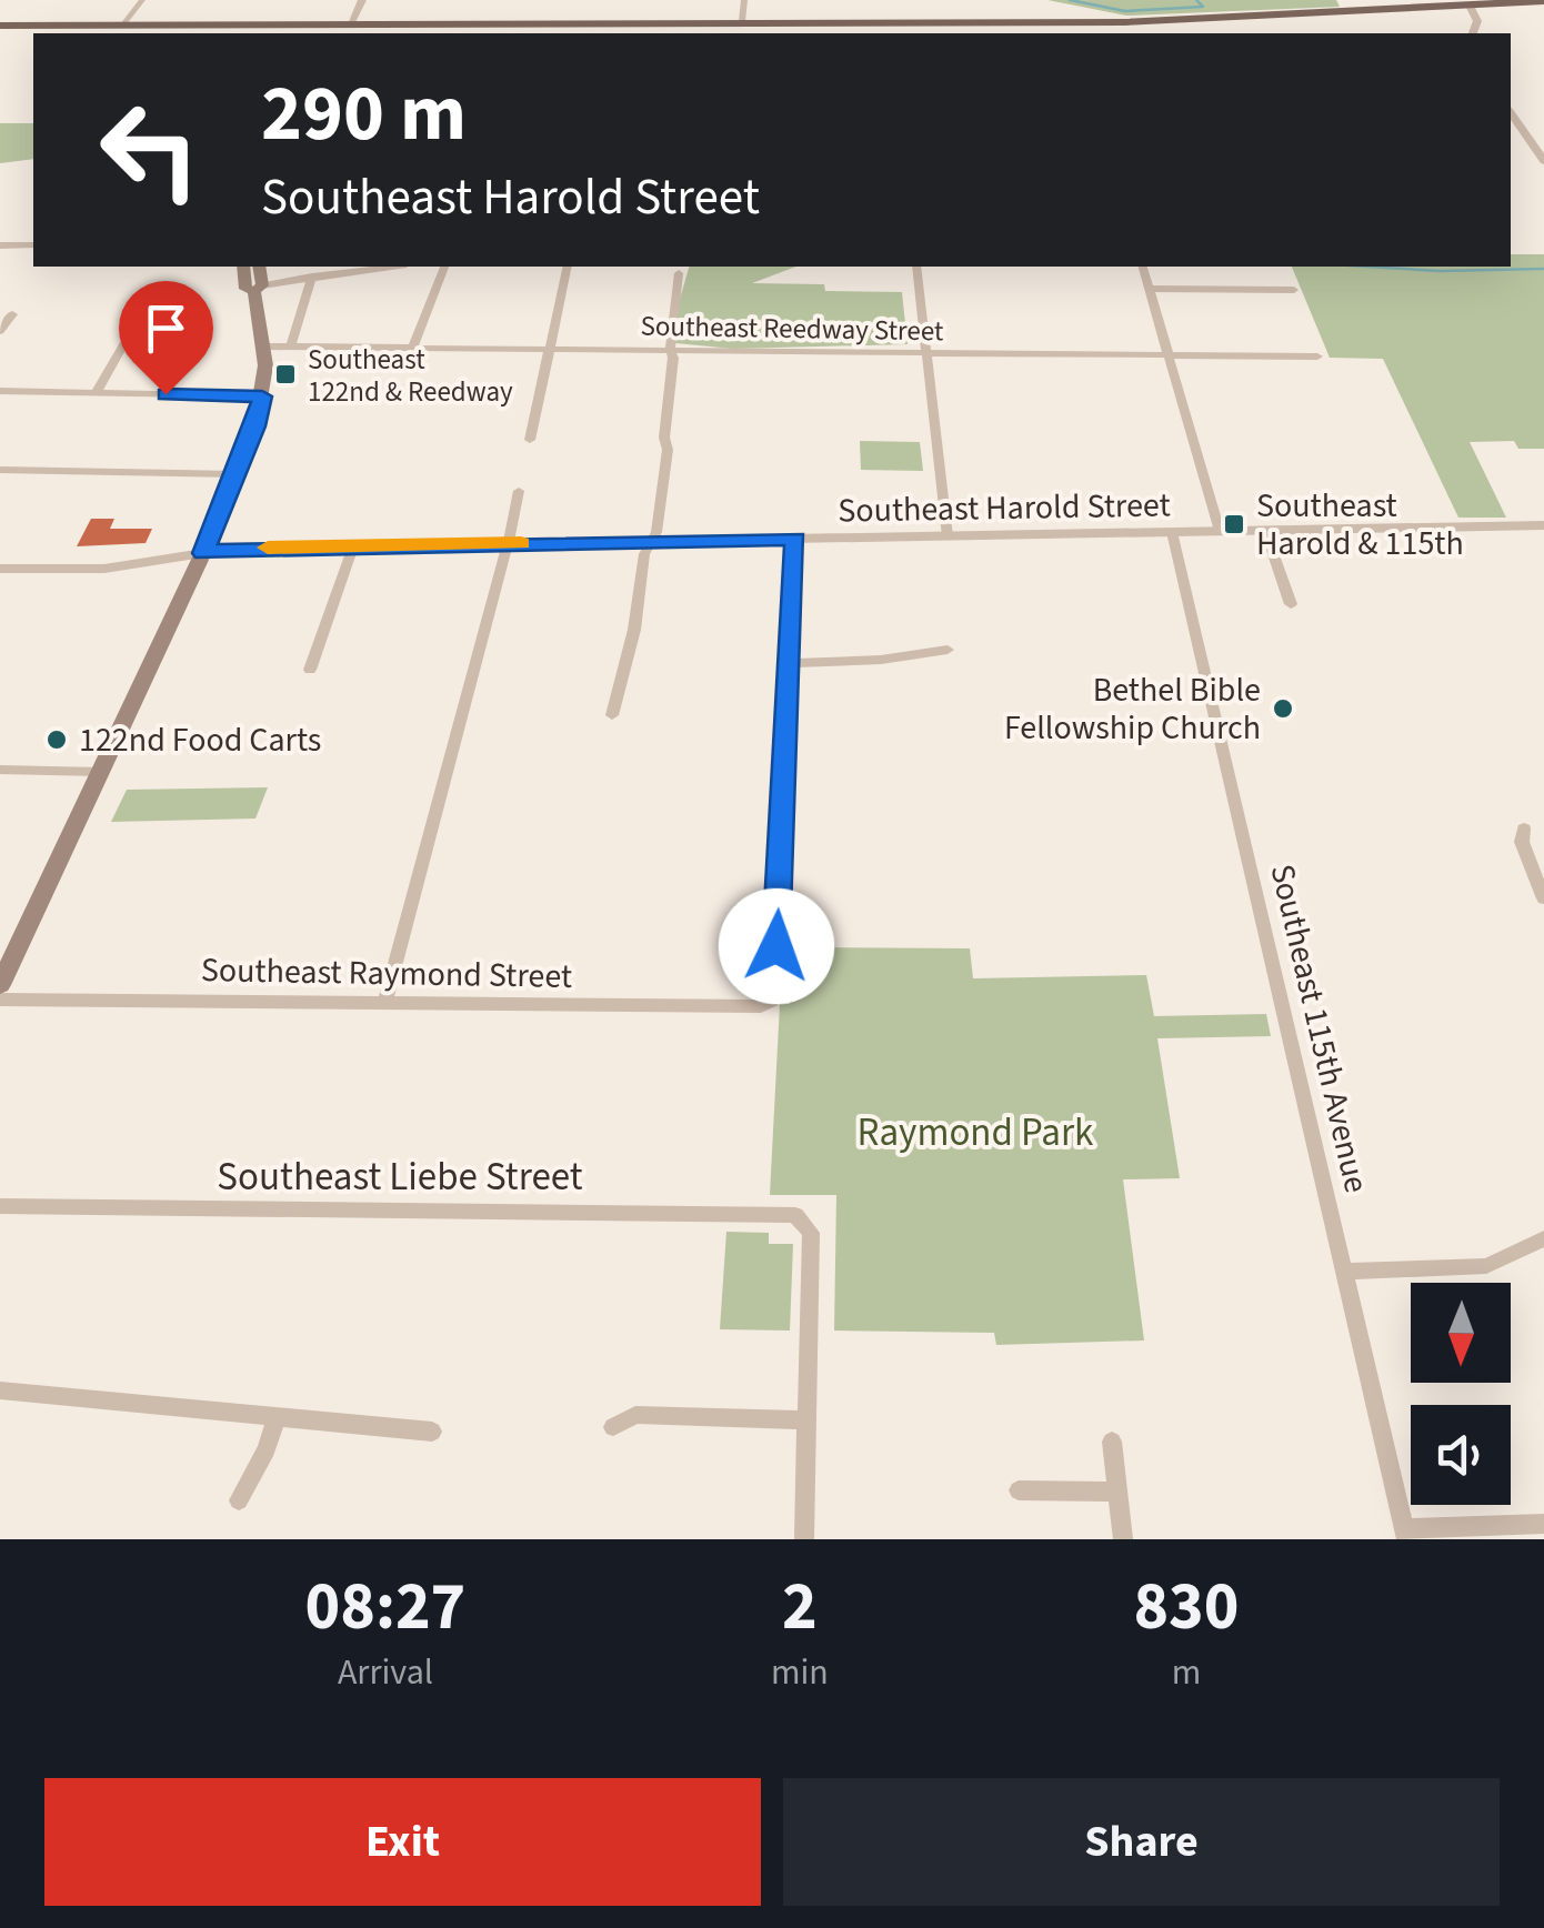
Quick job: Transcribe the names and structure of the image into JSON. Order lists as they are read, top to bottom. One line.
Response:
{"streets":{"street":["Southeast Reedway Street","Southeast Harold Street","Southeast Raymond Street","Southeast 115th Avenue","Southeast Liebe Street"]},"crossings":[["Southeast Harold Street","Southeast 115th Avenue"]],"parks":["Raymond Park"],"places":{"transit":["Southeast 122nd & Reedway","Southeast Harold & 115th"],"other":["Bethel Bible Fellowship Church","122nd Food Carts"]},"north":"bottom","page":{"turn":["290 m","Southeast Harold Street"],"eta":["08:27","Arrival","2","min","830","m"],"buttons":["Exit","Share"]}}
